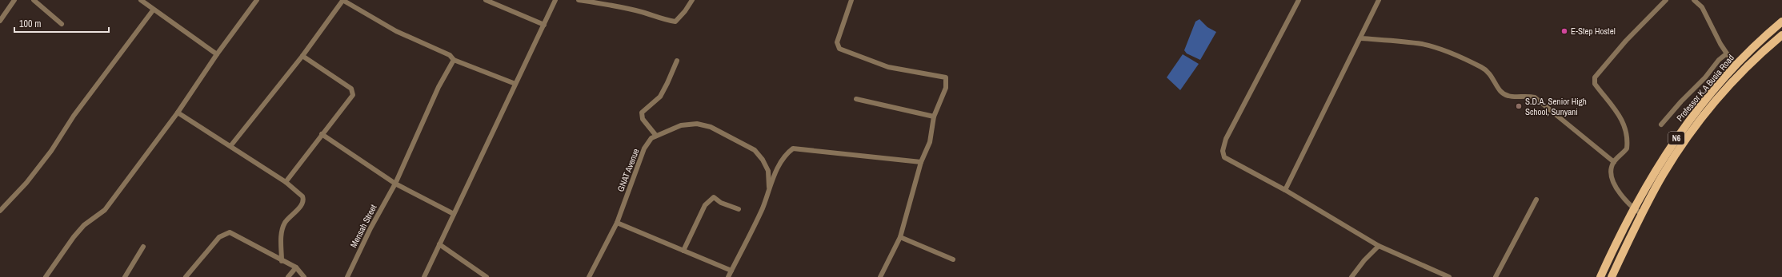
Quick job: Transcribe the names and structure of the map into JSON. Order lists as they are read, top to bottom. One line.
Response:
{"streets":{"main road":["Professor K.A Busia Road","N6"],"street":["GNAT Avenue","Mensah Street"]},"places":["E-Step Hostel","S.D.A. Senior High School, Sunyani"],"scale_bar":"100 m"}
